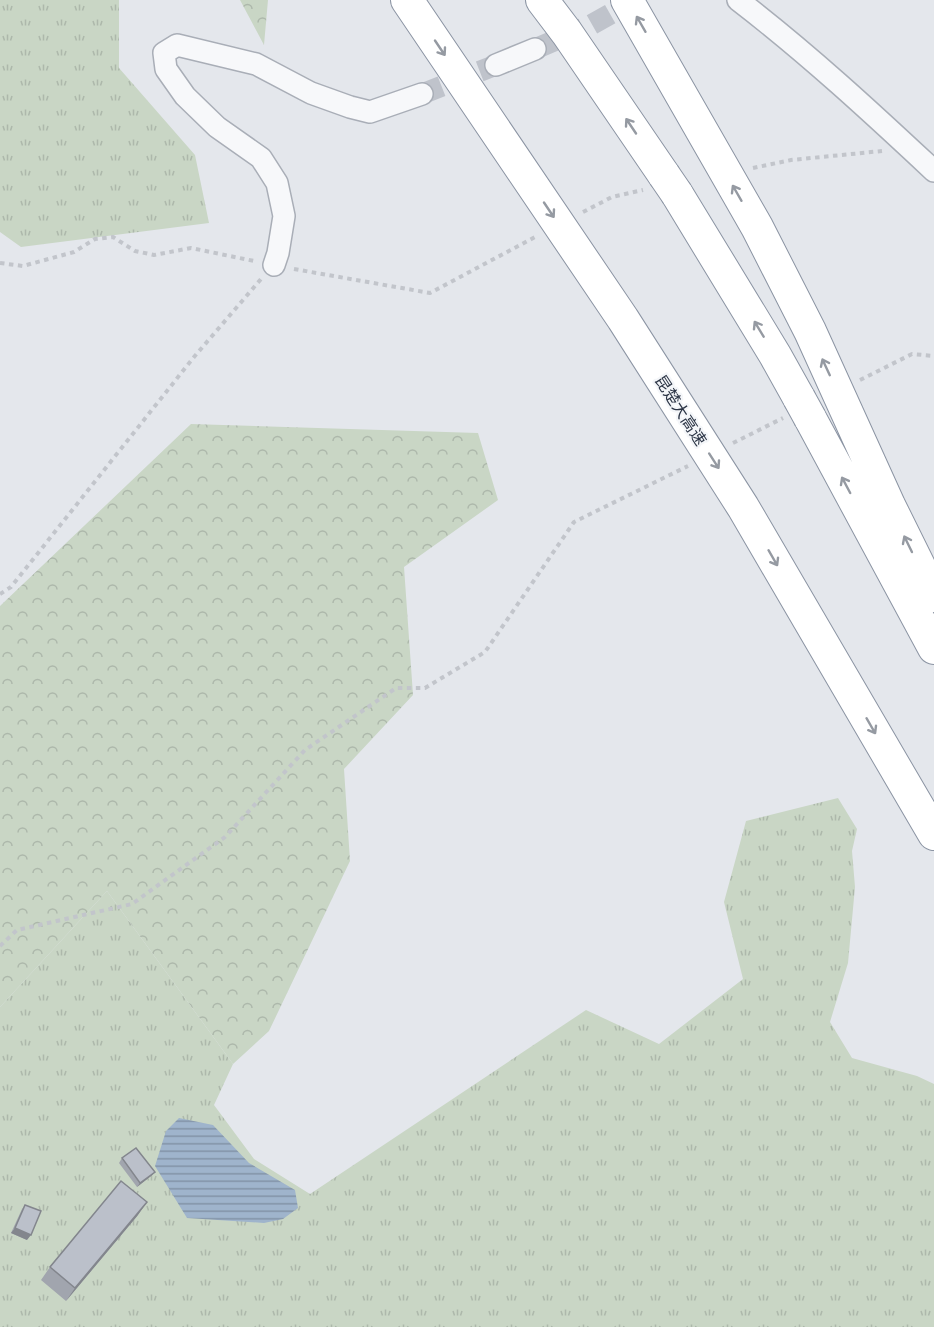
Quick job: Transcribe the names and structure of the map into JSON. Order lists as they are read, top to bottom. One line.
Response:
{"streets":{"highway":["昆楚大高速"]}}
